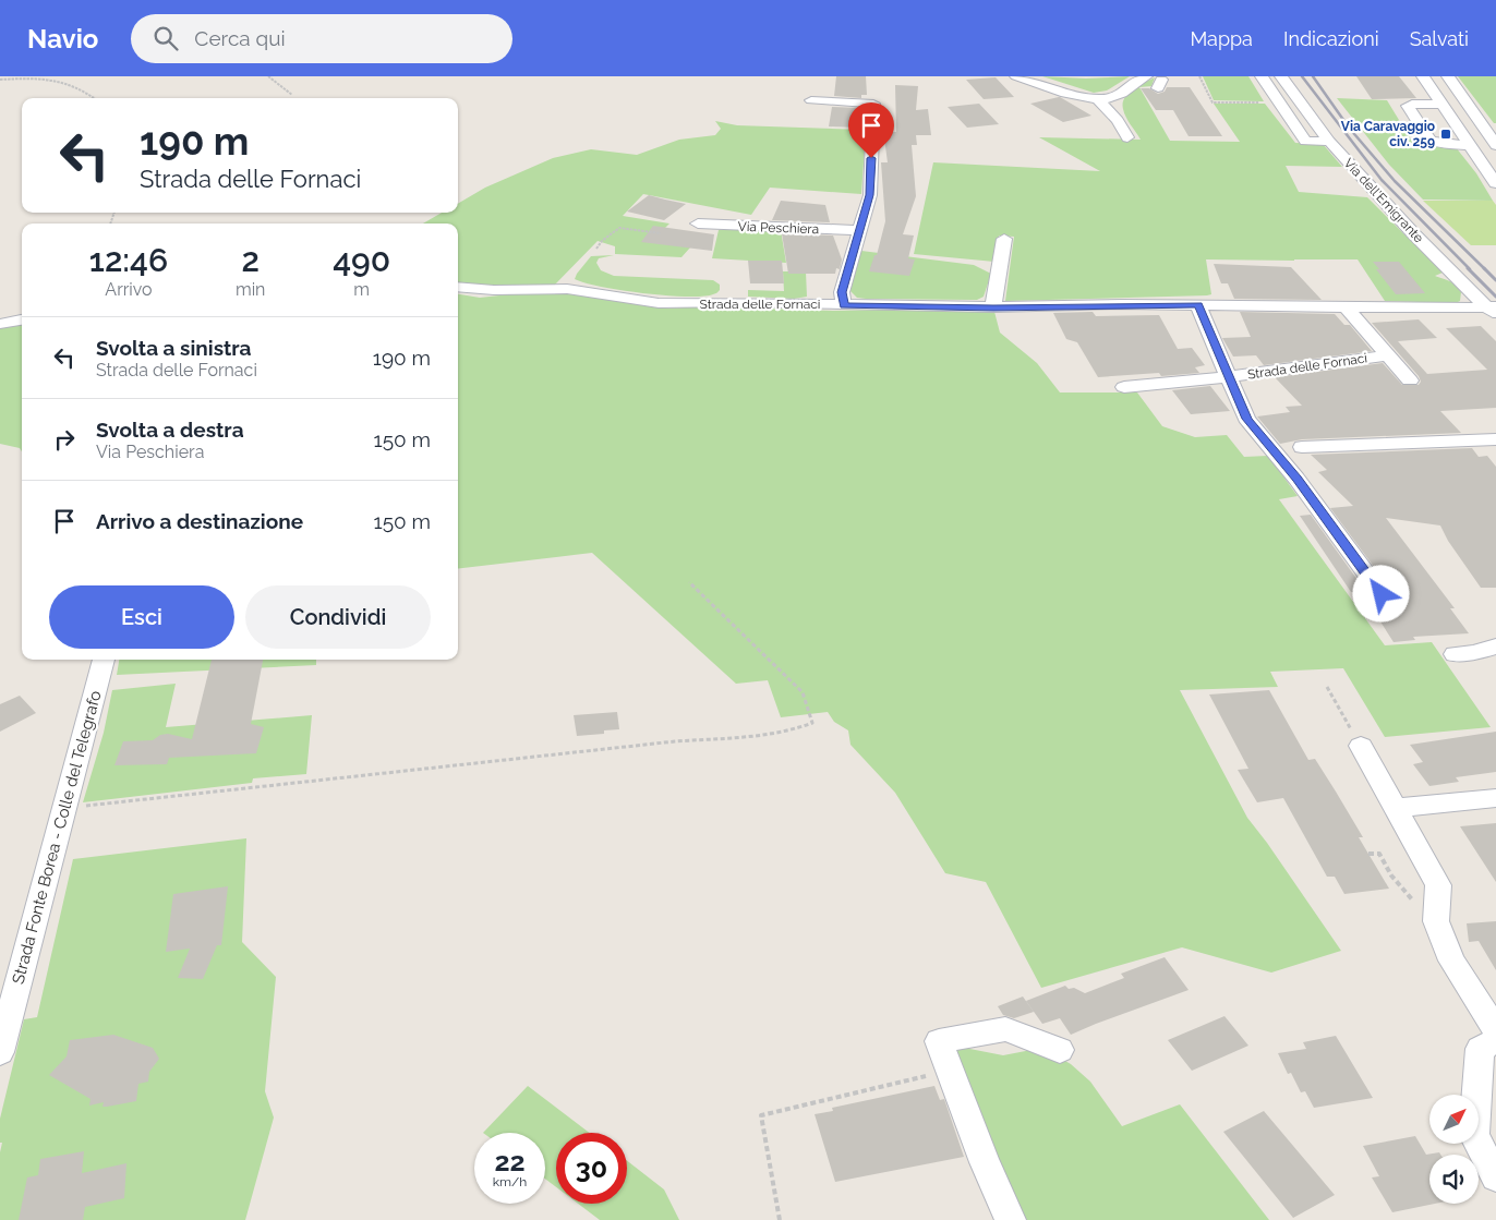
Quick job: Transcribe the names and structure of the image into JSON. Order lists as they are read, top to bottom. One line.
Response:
{"streets":{"street":["Via dell'Emigrante","Via Peschiera","Strada delle Fornaci","Strada Fonte Borea - Colle del Telegrafo"]},"crossings":[["Via dell'Emigrante","Strada delle Fornaci"]],"places":{"transit":["Via Caravaggio civ. 259"]},"north":"top right","page":{"header":"Navio","search":"Cerca qui","nav":["Mappa","Indicazioni","Salvati"],"turn":["190 m","Strada delle Fornaci"],"eta":["12:46","Arrivo","2","min","490","m"],"list":[{"name":"Svolta a sinistra","note":"Strada delle Fornaci","value":"190 m"},{"name":"Svolta a destra","note":"Via Peschiera","value":"150 m"},{"name":"Arrivo a destinazione","value":"150 m"}],"buttons":["Esci","Condividi"],"speed":"22 km/h","limit":"30"}}
